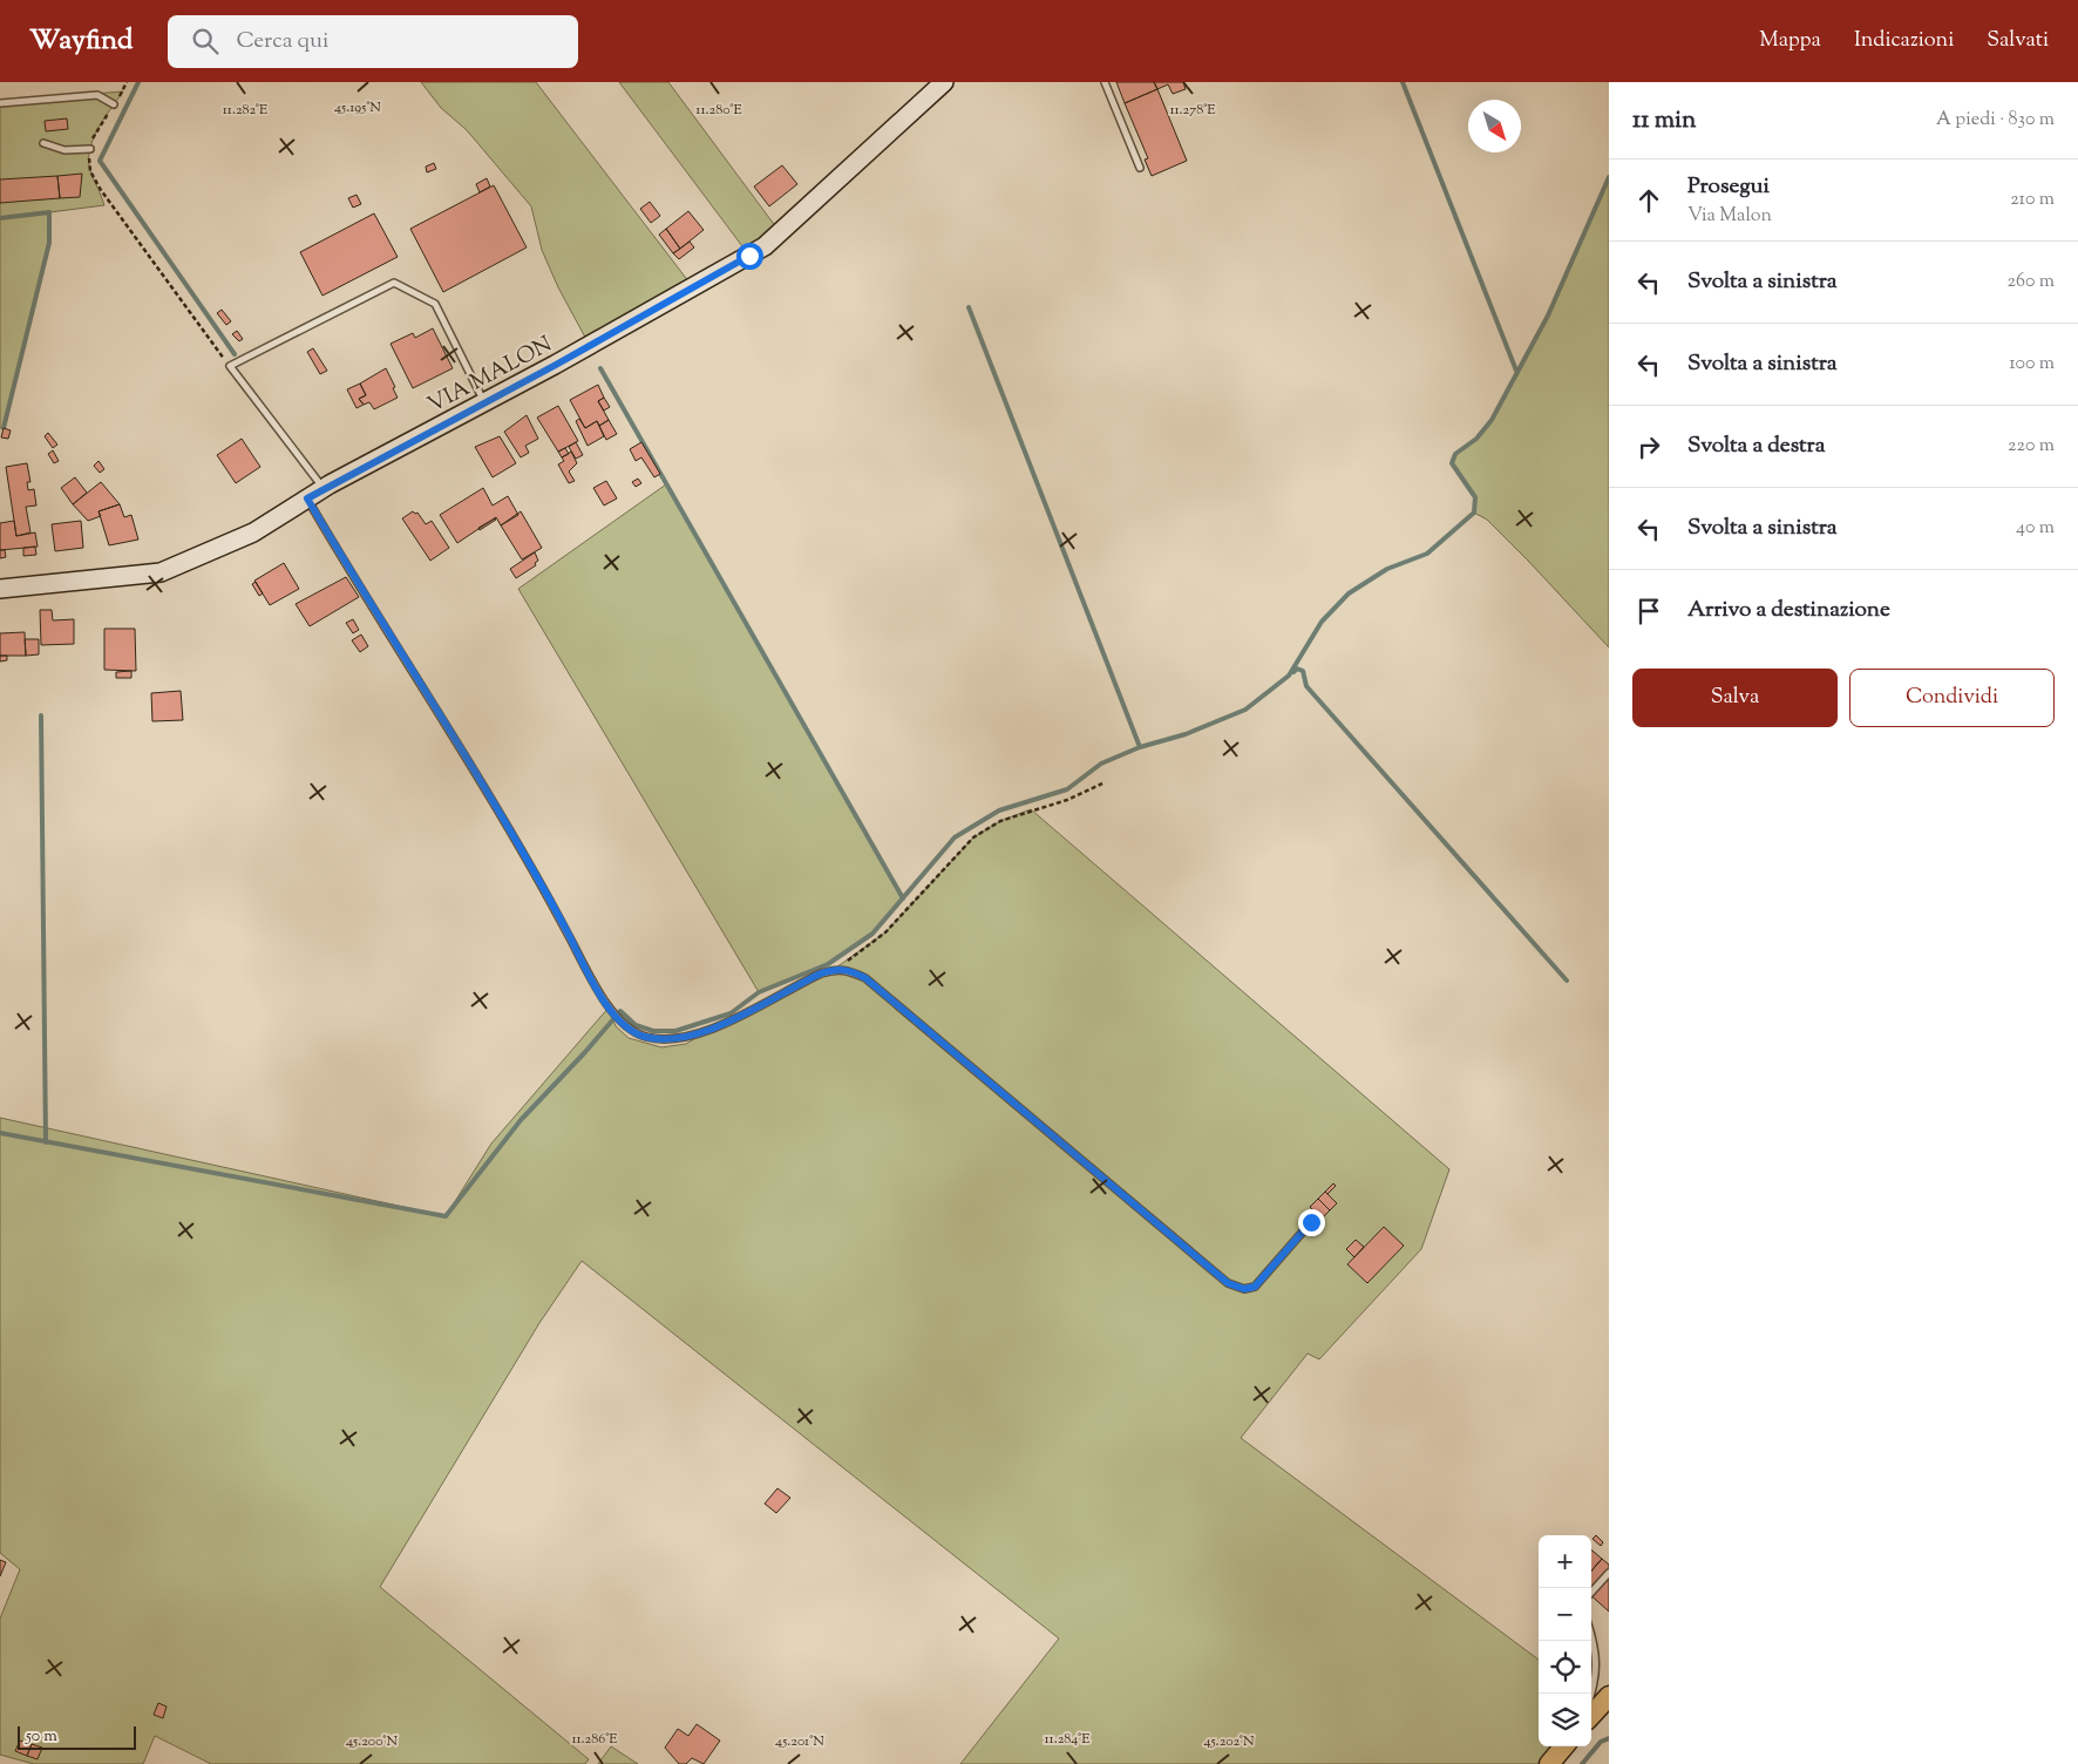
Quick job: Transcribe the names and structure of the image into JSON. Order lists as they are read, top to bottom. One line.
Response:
{"streets":{"street":["VIA MALON"]},"scale_bar":"50 m","north":"bottom right","page":{"header":"Wayfind","search":"Cerca qui","nav":["Mappa","Indicazioni","Salvati"],"heading":["11 min","A piedi · 830 m"],"list":[["Prosegui","Via Malon","210 m"],["Svolta a sinistra","260 m"],["Svolta a sinistra","100 m"],["Svolta a destra","220 m"],["Svolta a sinistra","40 m"],"Arrivo a destinazione"],"buttons":["Salva","Condividi"],"map_buttons":["+","−"],"scale":"50 m"},"coordinates":["45.195°N","11.282°E","11.280°E","11.278°E","11.286°E","11.284°E","45.200°N","45.201°N","45.202°N"]}
